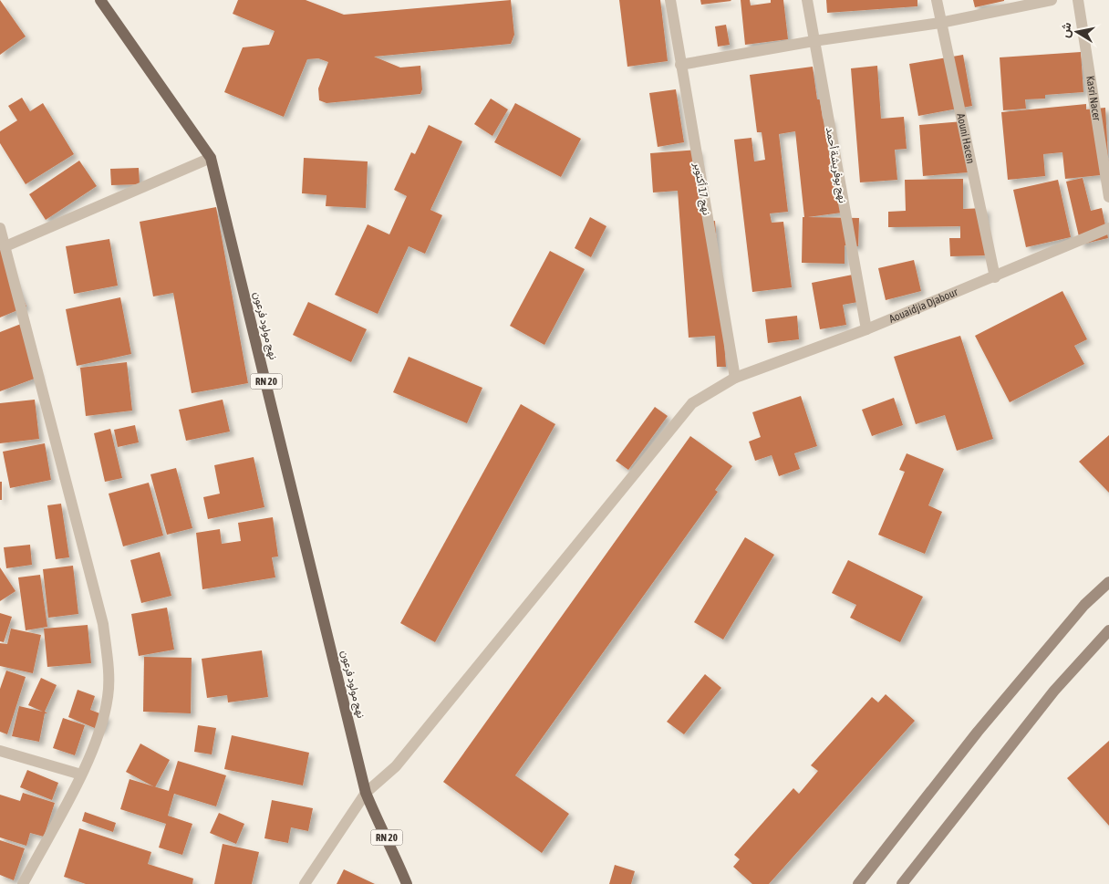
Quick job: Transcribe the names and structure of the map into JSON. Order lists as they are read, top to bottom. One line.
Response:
{"streets":{"main road":["نهج مولود فرعون","RN 20"],"street":["Kasri Nacer","Aouni Hacen","نهج بوفريشة أحمد","نهج 17 أكتوبر","Aouaidjia Djabour"]},"crossings":[["Aouni Hacen","Aouaidjia Djabour"],["نهج بوفريشة أحمد","Aouaidjia Djabour"],["نهج 17 أكتوبر","Aouaidjia Djabour"],["Aouaidjia Djabour","نهج مولود فرعون"],["Aouaidjia Djabour","RN 20"],["نهج مولود فرعون","RN 20"]],"north":"left"}
